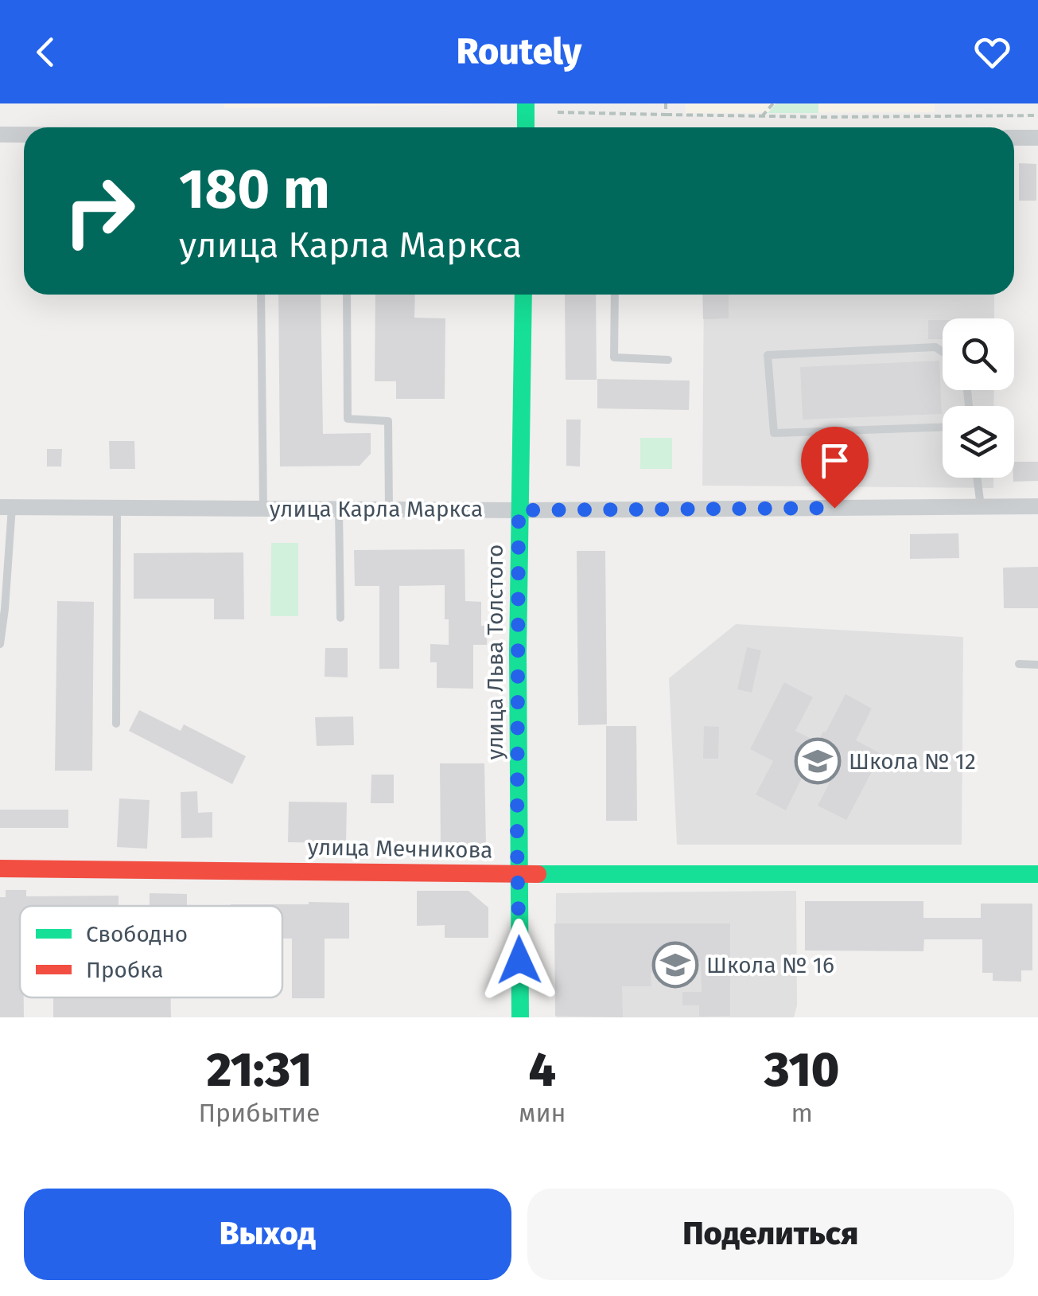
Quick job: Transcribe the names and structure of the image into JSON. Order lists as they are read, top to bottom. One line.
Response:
{"streets":{"street":["улица Карла Маркса","улица Льва Толстого","улица Мечникова"]},"crossings":[["улица Карла Маркса","улица Льва Толстого"],["улица Льва Толстого","улица Мечникова"]],"places":{"school or university":["Школа № 12","Школа № 16"]},"legend":["Свободно","Пробка"],"page":{"header":"Routely","turn":["180 m","улица Карла Маркса"],"eta":["21:31","Прибытие","4","мин","310","m"],"buttons":["Выход","Поделиться"]}}
